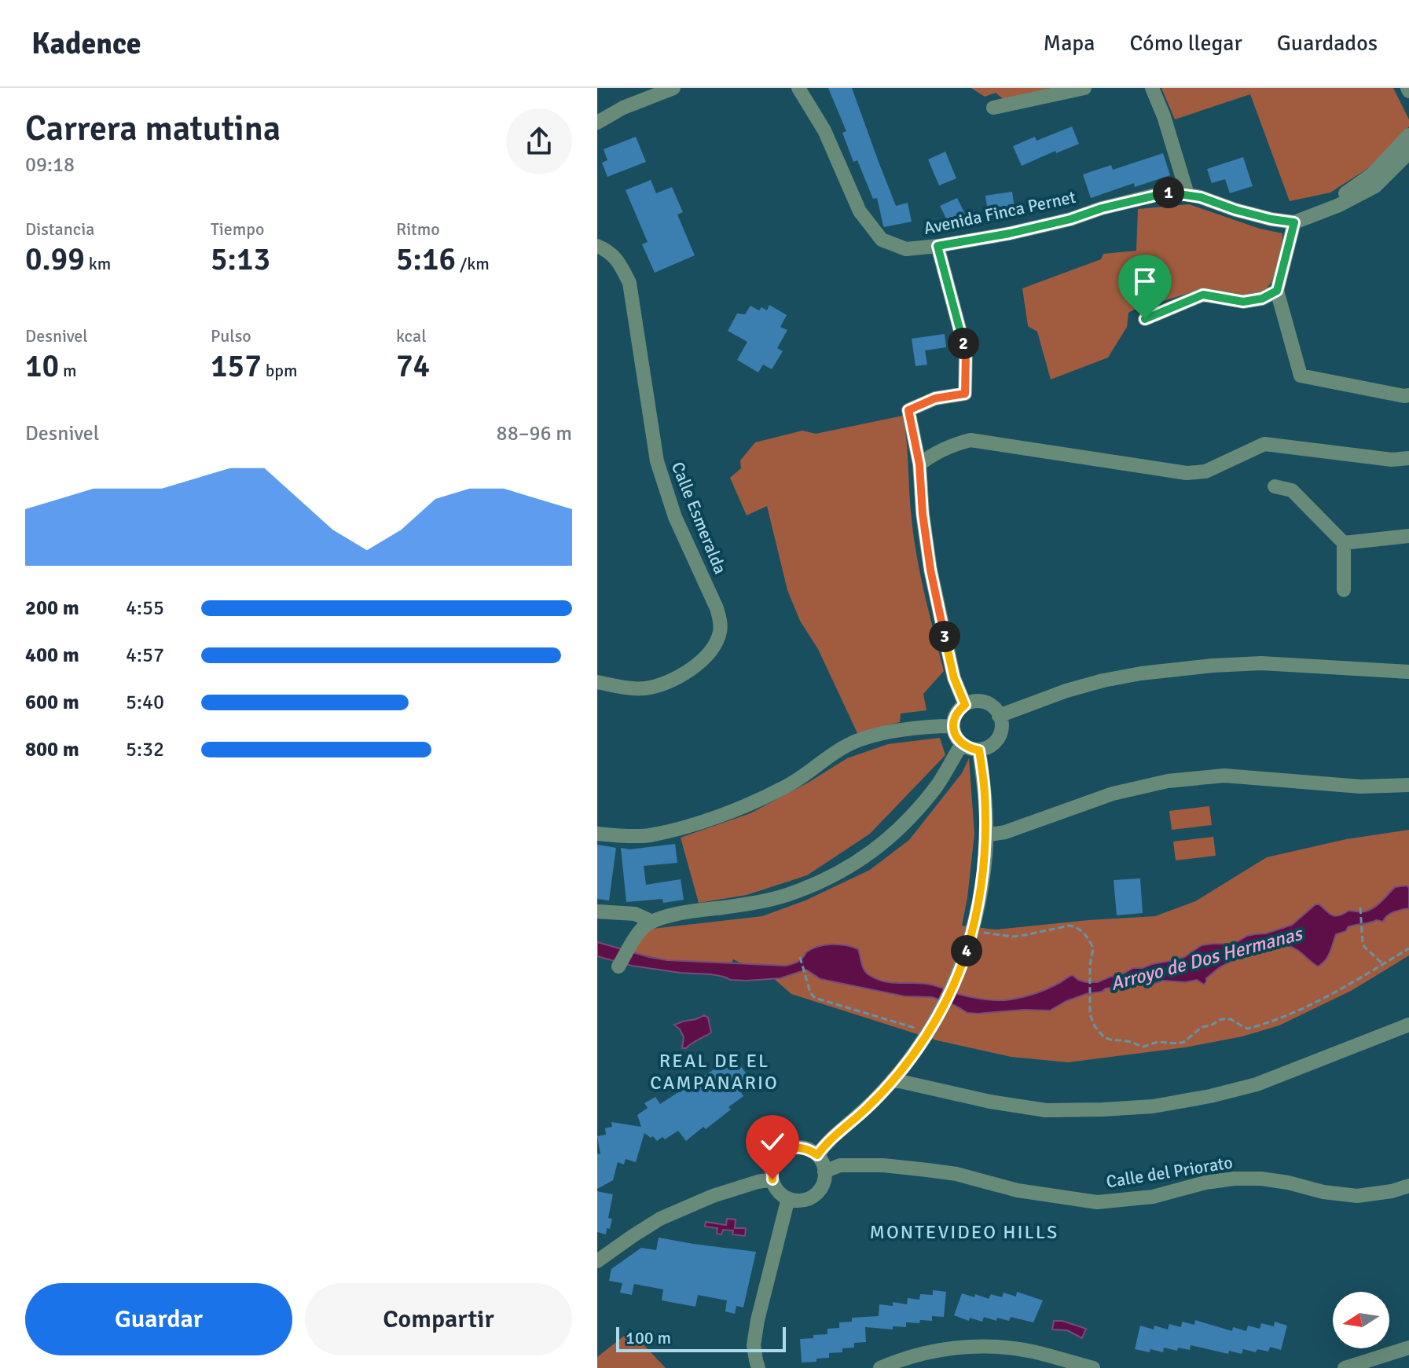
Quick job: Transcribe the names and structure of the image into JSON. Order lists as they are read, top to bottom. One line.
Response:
{"streets":{"street":["Avenida Finca Pernet","Calle Esmeralda","Calle del Priorato"]},"districts":["REAL DE EL CAMPANARIO","MONTEVIDEO HILLS"],"water":["Arroyo de Dos Hermanas"],"scale_bar":"100 m","north":"left","page":{"header":"Kadence","nav":["Mapa","Cómo llegar","Guardados"],"heading":["Carrera matutina","09:18"],"pins":["1","2","3","4"],"stats":[["Distancia","0.99 km"],["Tiempo","5:13"],["Ritmo","5:16 /km"],["Desnivel","10 m"],["Pulso","157 bpm"],["kcal","74"]],"chart":["Desnivel","88–96 m"],"list":[{"name":"200 m","note":"4:55"},{"name":"400 m","note":"4:57"},{"name":"600 m","note":"5:40"},{"name":"800 m","note":"5:32"}],"buttons":["Guardar","Compartir"],"scale":"100 m"}}
